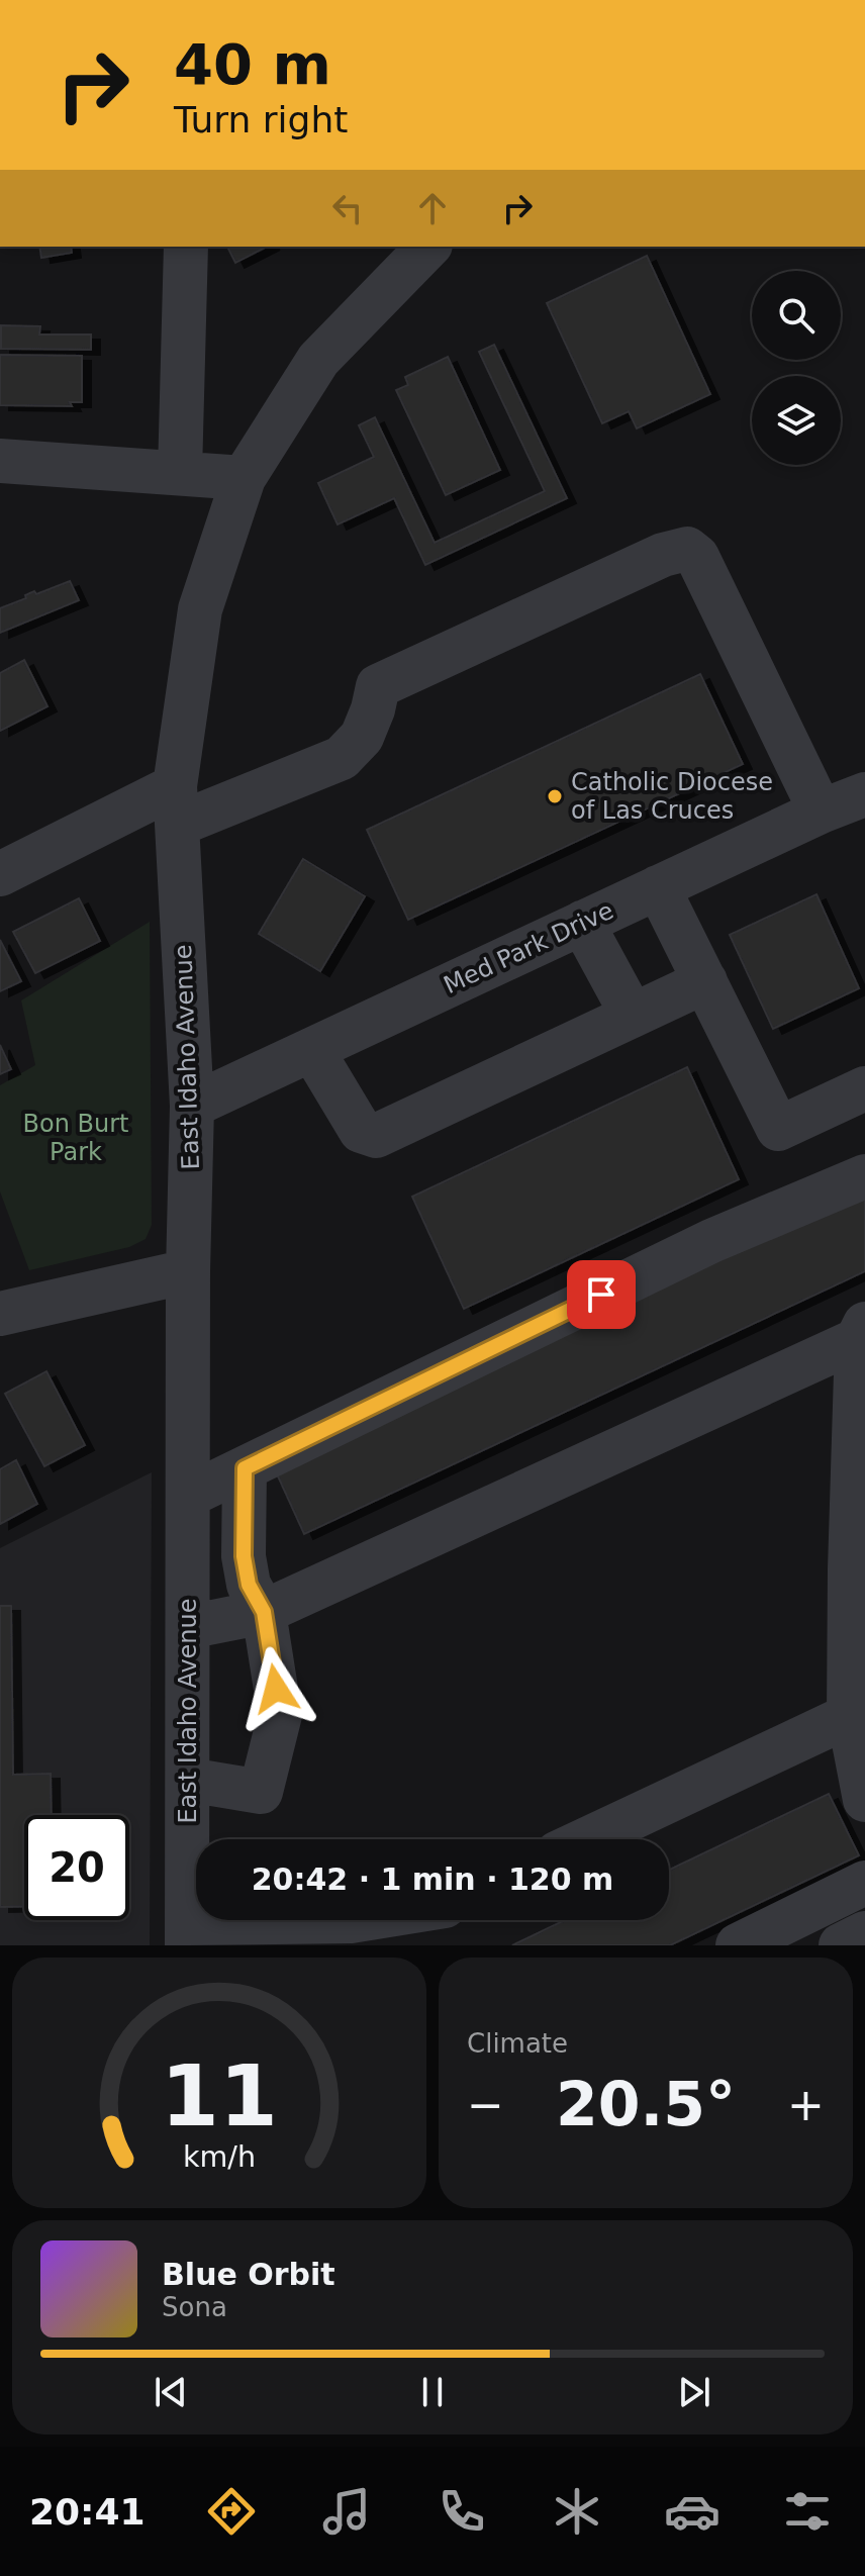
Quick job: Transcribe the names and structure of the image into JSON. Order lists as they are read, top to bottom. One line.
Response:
{"streets":{"street":["Med Park Drive","East Idaho Avenue"]},"crossings":[["Med Park Drive","East Idaho Avenue"]],"parks":["Bon Burt Park"],"places":["Catholic Diocese of Las Cruces"],"page":{"turn":["40 m","Turn right"],"limit":"20","trip":"20:42 · 1 min · 120 m","tile":"Climate","heat":["−","20.5°","+"],"song":["Blue Orbit","Sona"],"tabs":"20:41","gauge":["11","km/h"]}}
